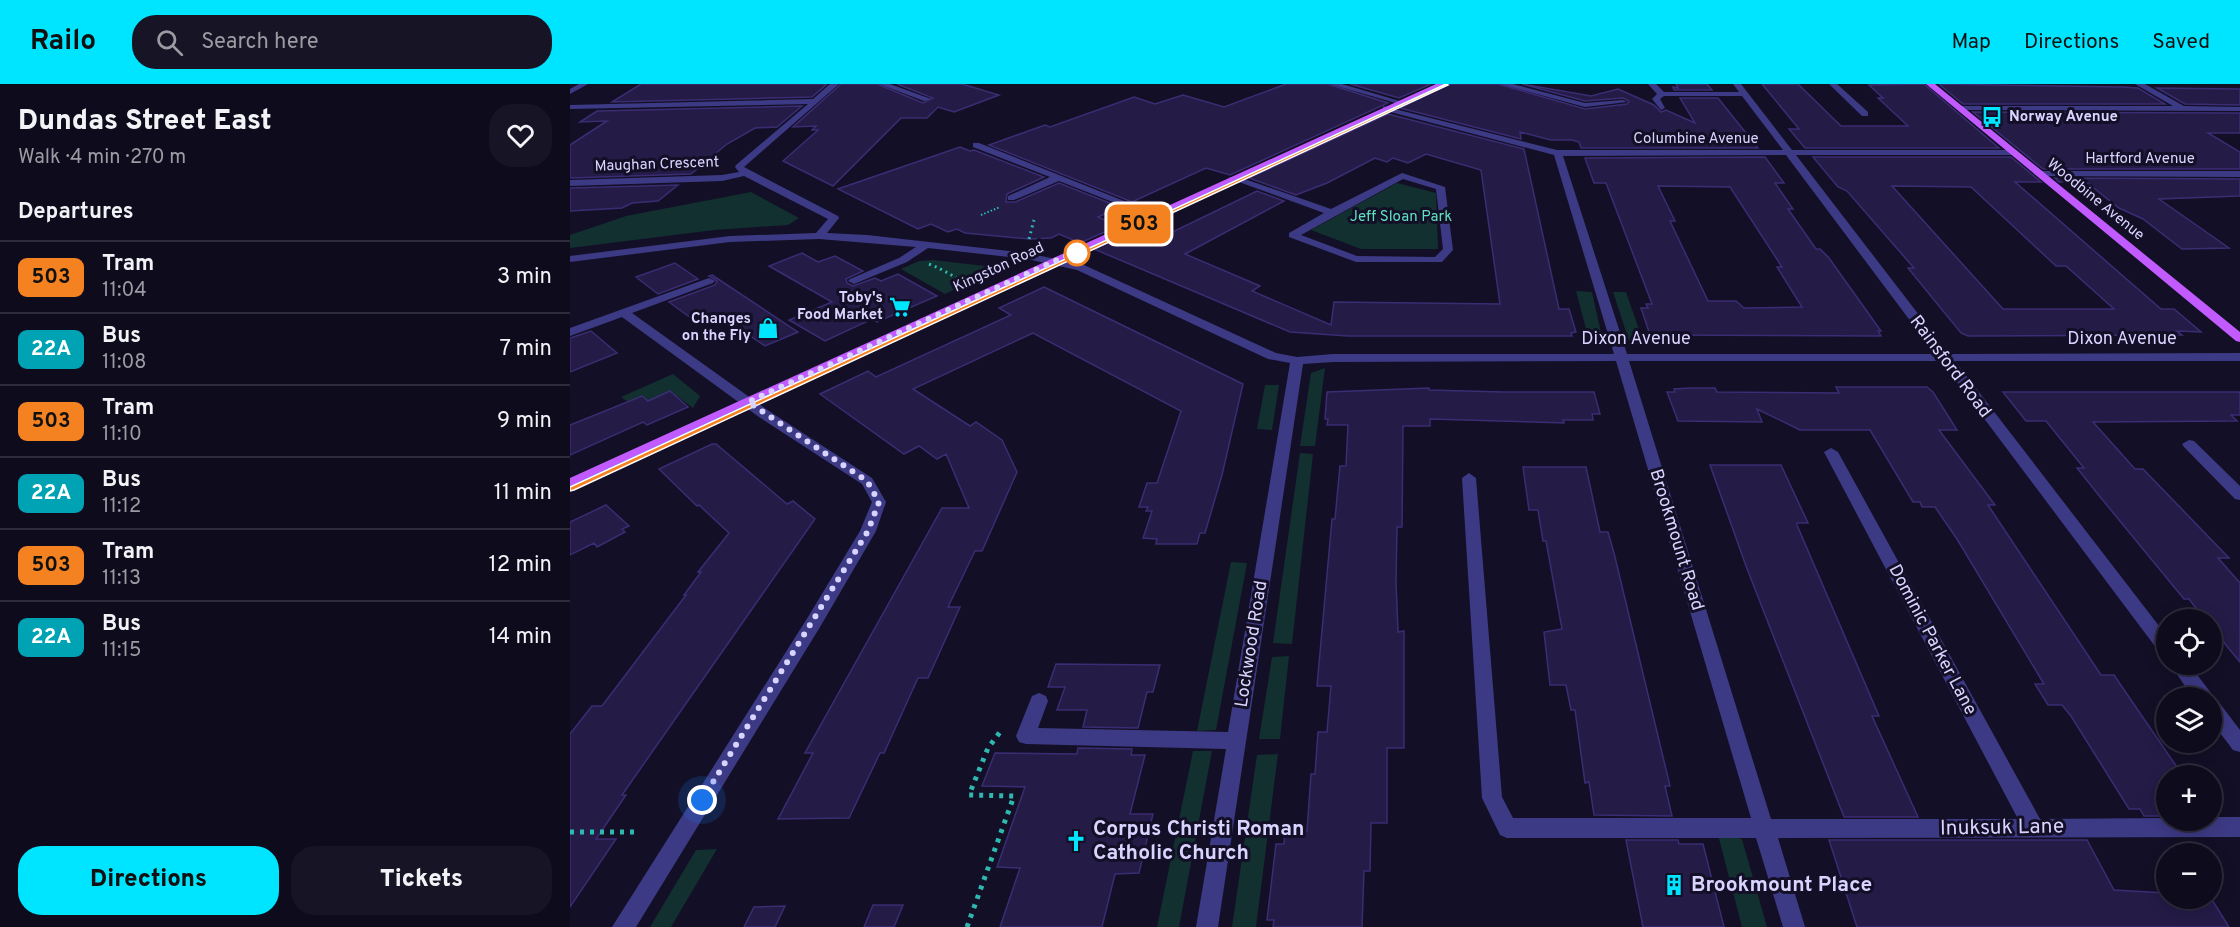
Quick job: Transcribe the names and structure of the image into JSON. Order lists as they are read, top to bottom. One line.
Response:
{"streets":{"main road":["Woodbine Avenue","Kingston Road"],"street":["Columbine Avenue","Hartford Avenue","Maughan Crescent","Dixon Avenue","Rainsford Road","Brookmount Road","Dominic Parker Lane","Lockwood Road","Inuksuk Lane"]},"crossings":[["Columbine Avenue","Woodbine Avenue"],["Columbine Avenue","Kingston Road"],["Columbine Avenue","Rainsford Road"],["Columbine Avenue","Brookmount Road"],["Hartford Avenue","Woodbine Avenue"],["Kingston Road","Dixon Avenue"],["Dixon Avenue","Rainsford Road"],["Dixon Avenue","Brookmount Road"],["Dixon Avenue","Lockwood Road"],["Brookmount Road","Inuksuk Lane"],["Dominic Parker Lane","Inuksuk Lane"]],"parks":["Jeff Sloan Park"],"places":{"bus stop":["Norway Avenue"],"supermarket":["Toby's Food Market"],"shop":["Changes on the Fly"],"church":["Corpus Christi Roman Catholic Church"],"building":["Brookmount Place"]},"lines":["tram line 503"],"page":{"header":"Railo","search":"Search here","nav":["Map","Directions","Saved"],"heading":[["Dundas Street East","Walk · 4 min · 270 m"],"Departures"],"on_map":"503","list":[{"mark":"503","name":"Tram","note":"11:04","value":"3 min"},{"mark":"22A","name":"Bus","note":"11:08","value":"7 min"},{"mark":"503","name":"Tram","note":"11:10","value":"9 min"},{"mark":"22A","name":"Bus","note":"11:12","value":"11 min"},{"mark":"503","name":"Tram","note":"11:13","value":"12 min"},{"mark":"22A","name":"Bus","note":"11:15","value":"14 min"}],"map_buttons":["+","−"],"buttons":["Directions","Tickets"]}}
